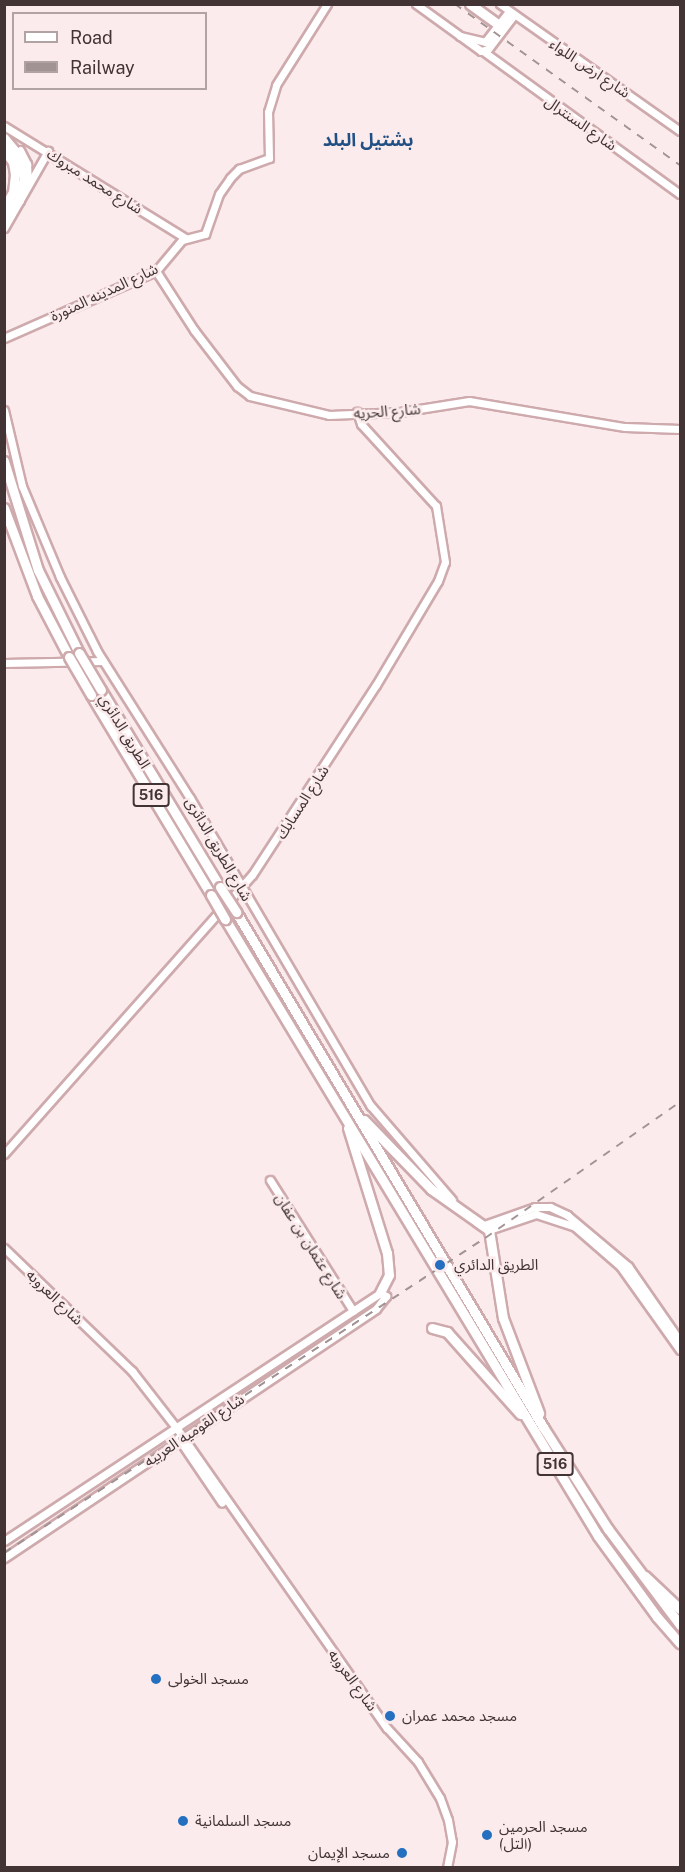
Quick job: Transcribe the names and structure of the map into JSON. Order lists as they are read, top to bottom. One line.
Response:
{"streets":{"highway":["الطريق الدائري","516"],"street":["شارع ارض اللواء","شارع السنترال","شارع محمد مبروك","شارع المدينه المنورة","شارع الحريه","شارع المسابك","شارع الطريق الدائرى","شارع عثمان بن عفان","شارع العروبه","شارع القوميه العربيه"]},"crossings":[["شارع محمد مبروك","شارع المدينه المنورة"],["شارع المدينه المنورة","شارع الحريه"],["شارع الحريه","شارع المسابك"],["شارع المسابك","شارع الطريق الدائرى"],["شارع عثمان بن عفان","شارع القوميه العربيه"],["شارع العروبه","شارع القوميه العربيه"]],"districts":["بشتيل البلد"],"places":["الطريق الدائري","مسجد الخولى","مسجد محمد عمران","مسجد السلمانية","مسجد الحرمين (التل)","مسجد الإيمان"],"legend":["Road","Railway"]}
